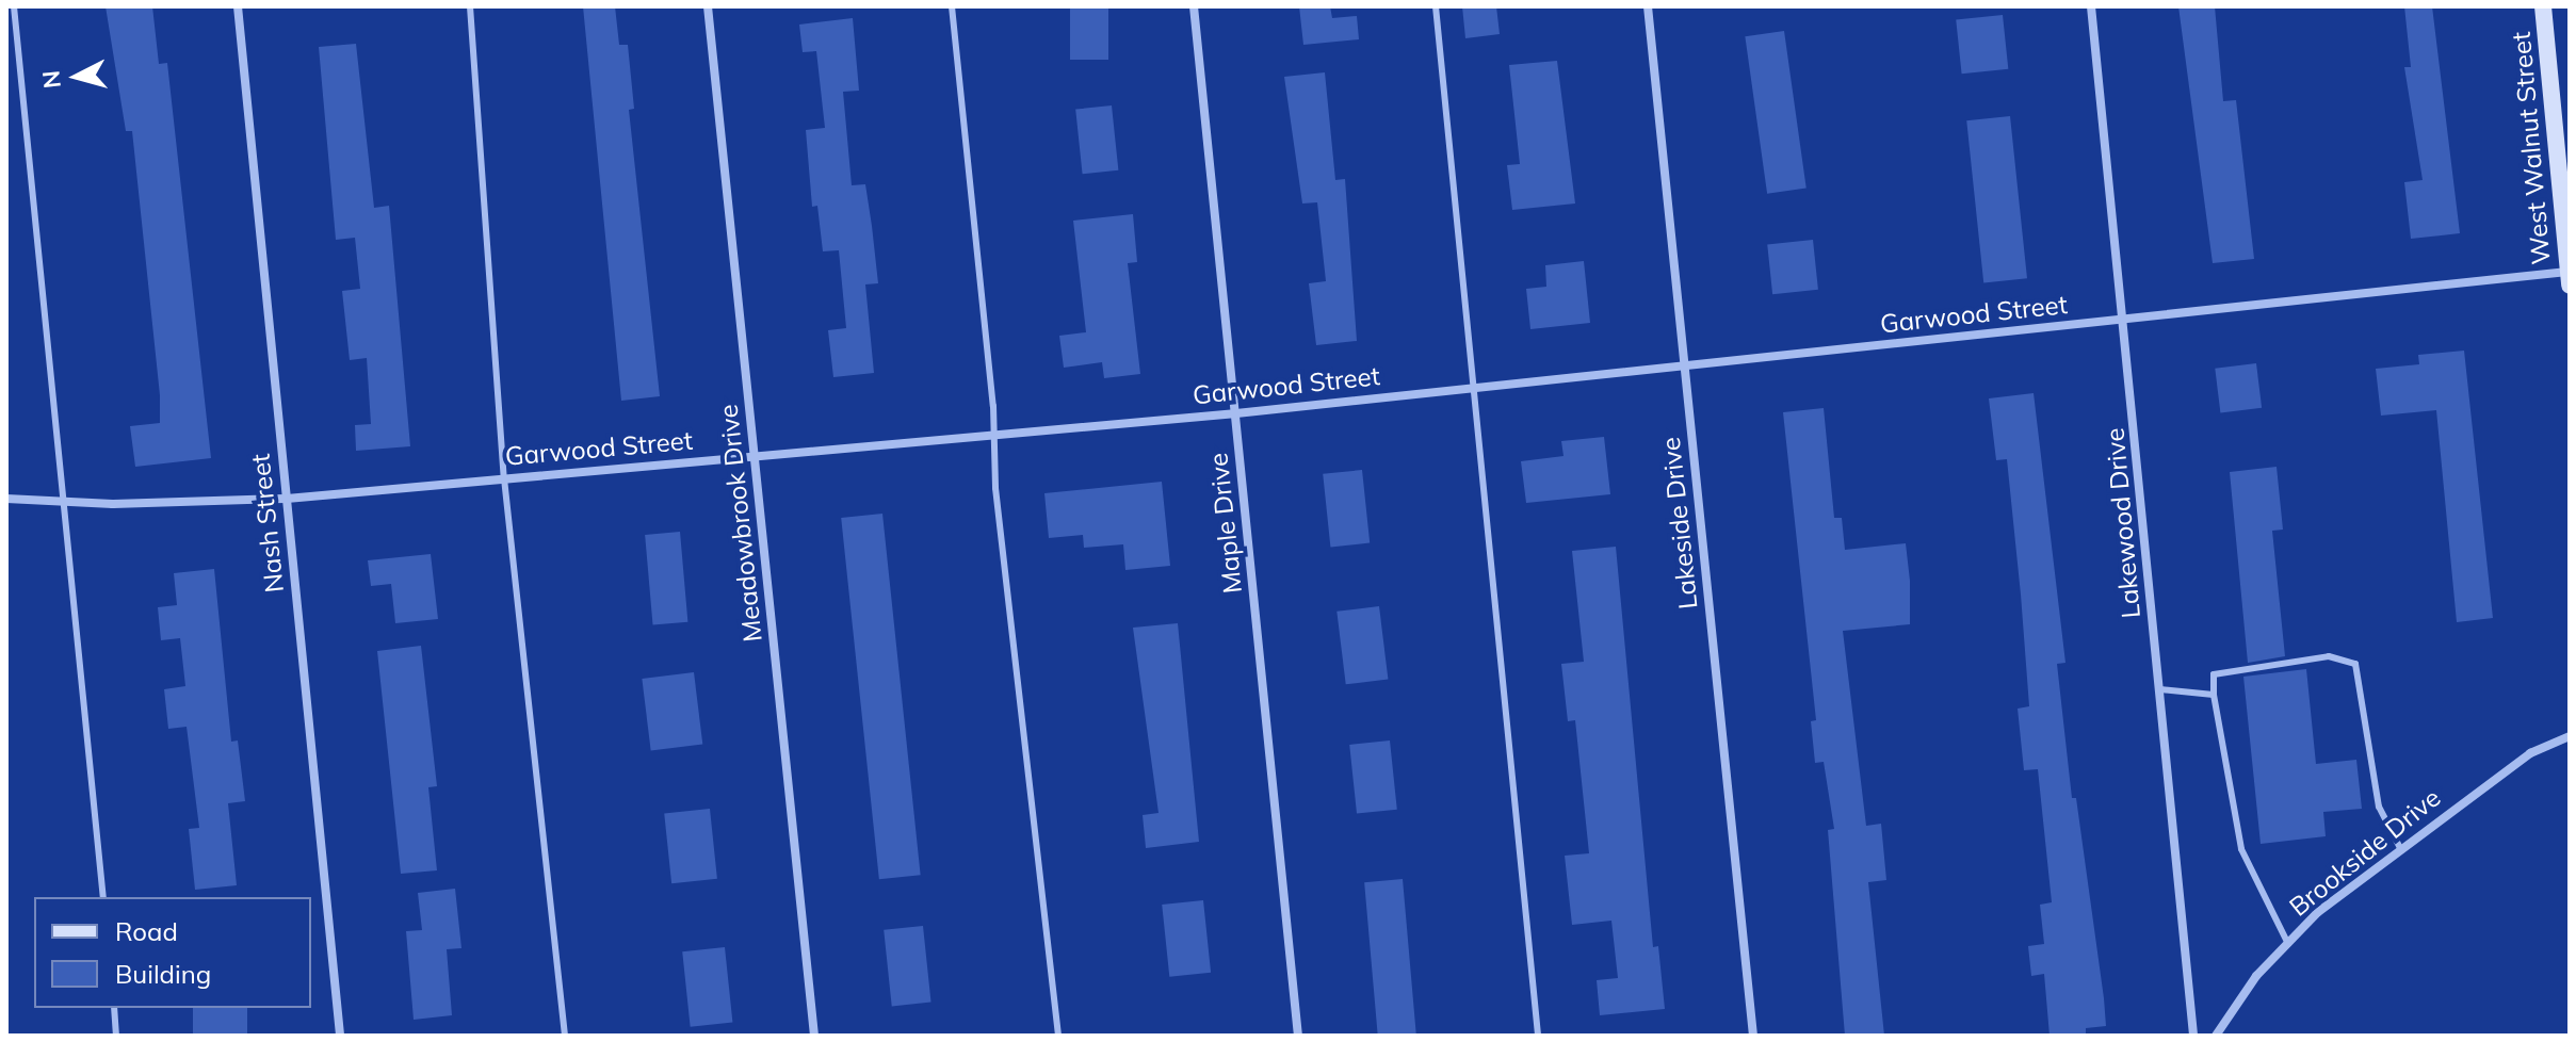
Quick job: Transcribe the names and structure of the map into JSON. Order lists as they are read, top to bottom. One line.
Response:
{"streets":{"main road":["West Walnut Street"],"street":["Garwood Street","Nash Street","Meadowbrook Drive","Maple Drive","Lakeside Drive","Lakewood Drive","Brookside Drive"]},"crossings":[["West Walnut Street","Garwood Street"],["Garwood Street","Nash Street"],["Garwood Street","Meadowbrook Drive"],["Garwood Street","Maple Drive"],["Garwood Street","Lakeside Drive"],["Garwood Street","Lakewood Drive"]],"legend":["Road","Building"],"north":"left"}
